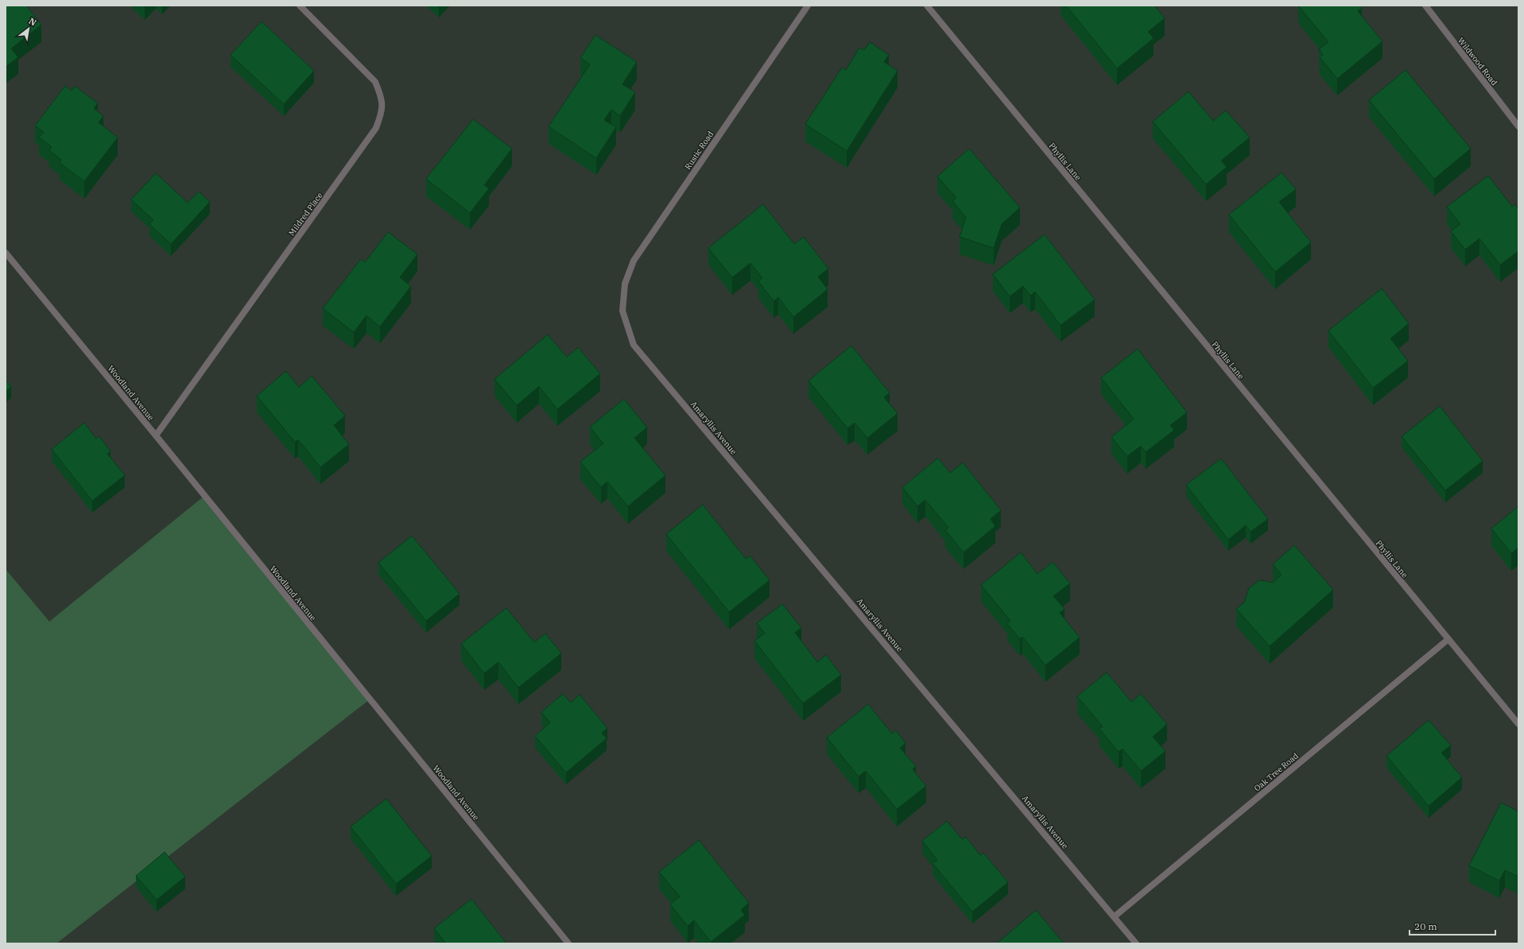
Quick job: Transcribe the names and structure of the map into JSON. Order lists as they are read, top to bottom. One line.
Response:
{"streets":{"street":["Wildwood Road","Rustic Road","Phyllis Lane","Mildred Place","Woodland Avenue","Amaryllis Avenue","Oak Tree Road"]},"crossings":[["Rustic Road","Amaryllis Avenue"],["Phyllis Lane","Oak Tree Road"],["Mildred Place","Woodland Avenue"],["Amaryllis Avenue","Oak Tree Road"]],"scale_bar":"20 m","north":"top right"}
